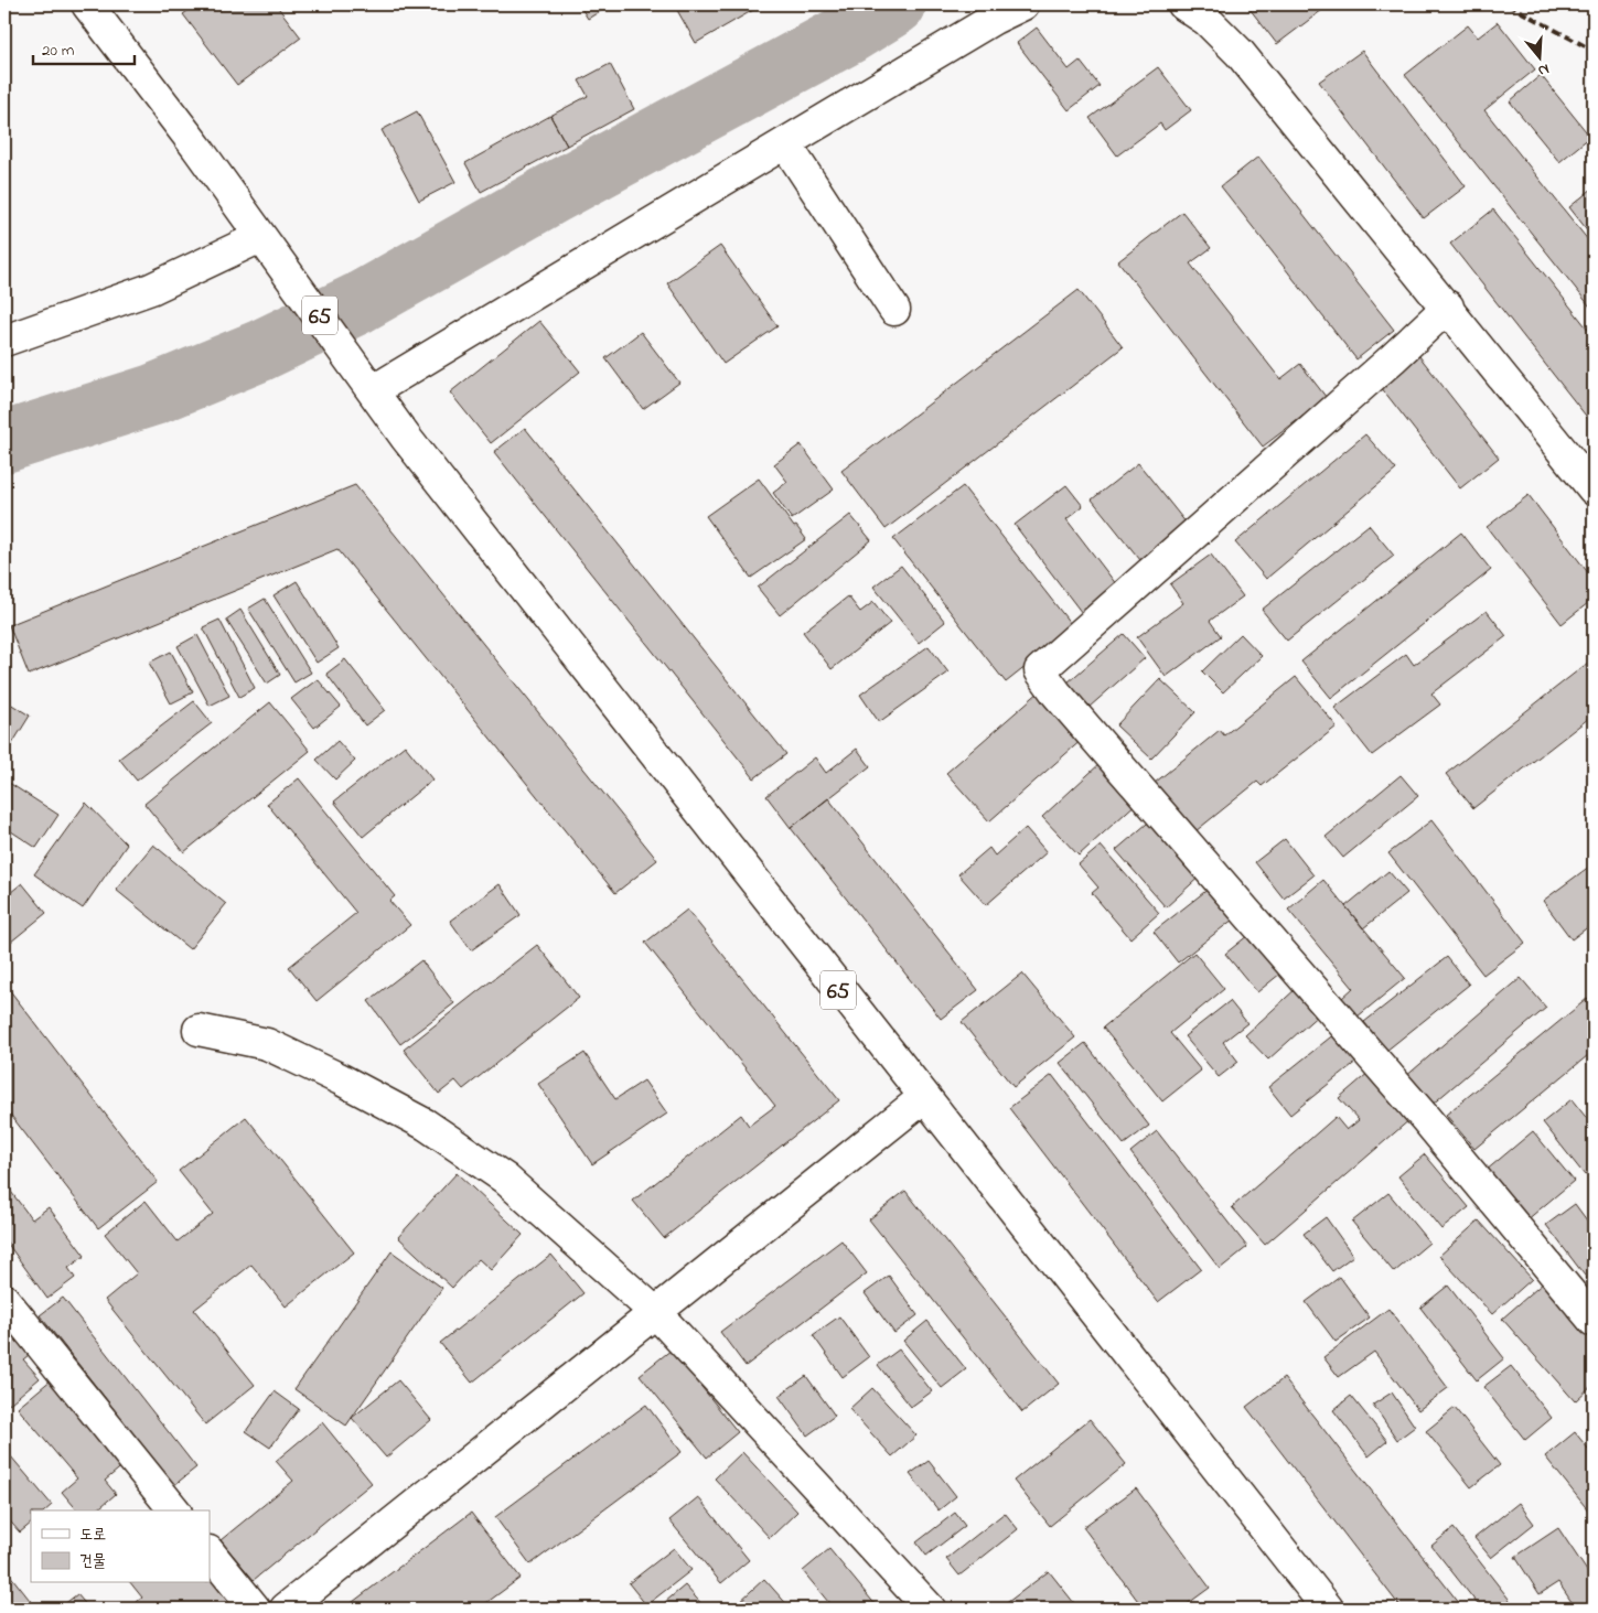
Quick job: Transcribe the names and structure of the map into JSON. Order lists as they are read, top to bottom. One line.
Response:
{"streets":{"street":["65"]},"legend":["도로","건물"],"scale_bar":"20 m","north":"bottom"}
